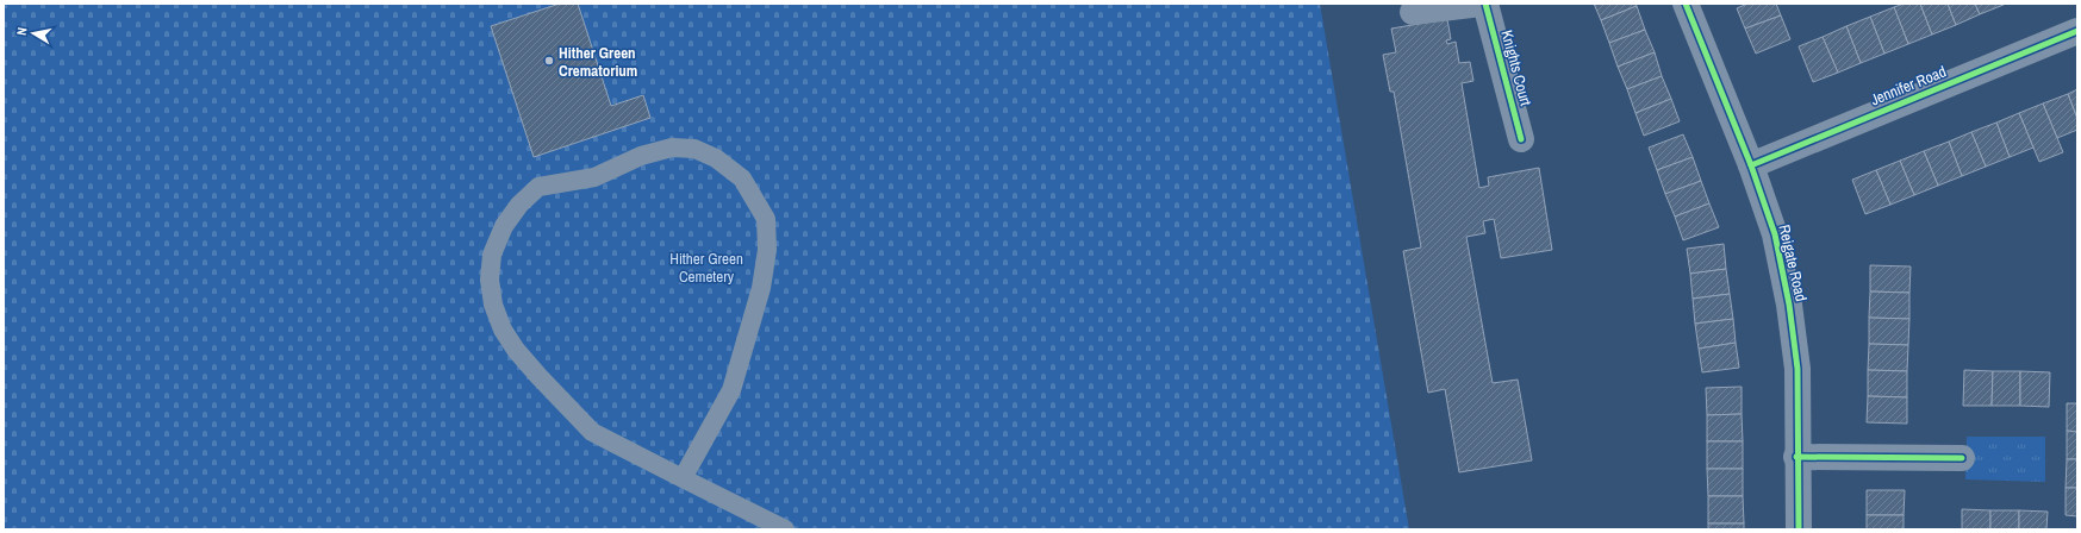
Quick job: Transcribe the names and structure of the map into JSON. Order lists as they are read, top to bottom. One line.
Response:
{"streets":{"street":["Knights Court","Jennifer Road","Reigate Road"]},"crossings":[["Jennifer Road","Reigate Road"]],"parks":["Hither Green Cemetery"],"places":["Hither Green Crematorium"],"north":"left"}
